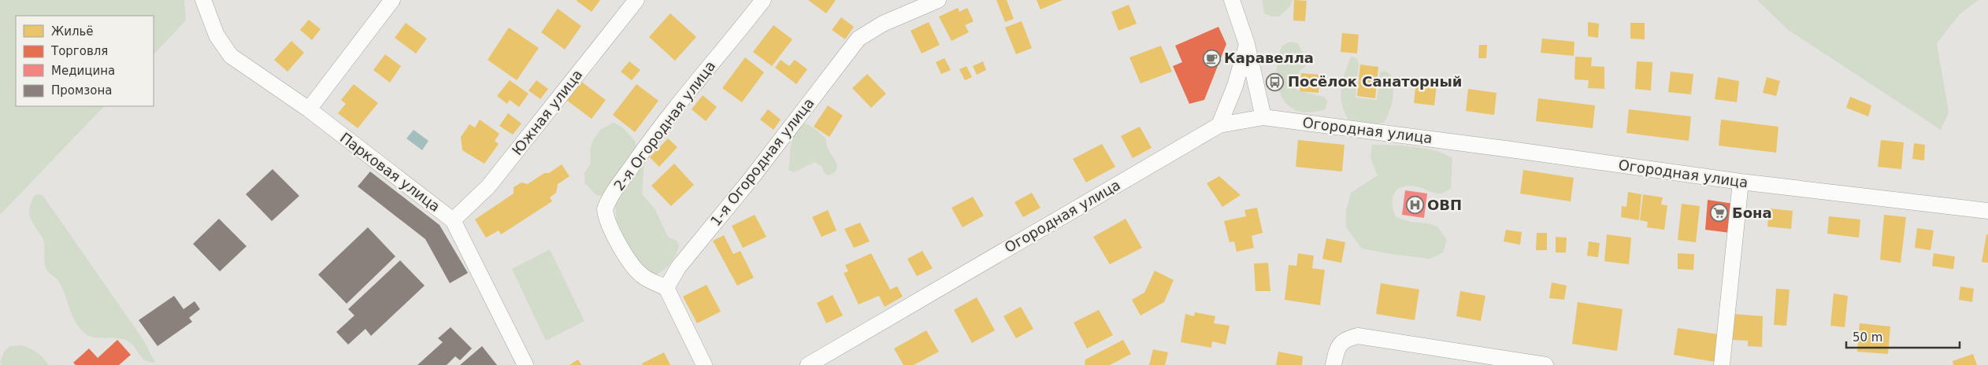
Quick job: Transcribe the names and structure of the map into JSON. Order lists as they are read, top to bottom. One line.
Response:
{"streets":{"street":["Южная улица","2-я Огородная улица","Огородная улица","1-я Огородная улица","Парковая улица"]},"crossings":[["Южная улица","Парковая улица"],["2-я Огородная улица","1-я Огородная улица"]],"places":{"cafe":["Каравелла"],"bus stop":["Посёлок Санаторный"],"hospital":["ОВП"],"supermarket":["Бона"]},"legend":["Жильё","Торговля","Медицина","Промзона"],"scale_bar":"50 m"}
